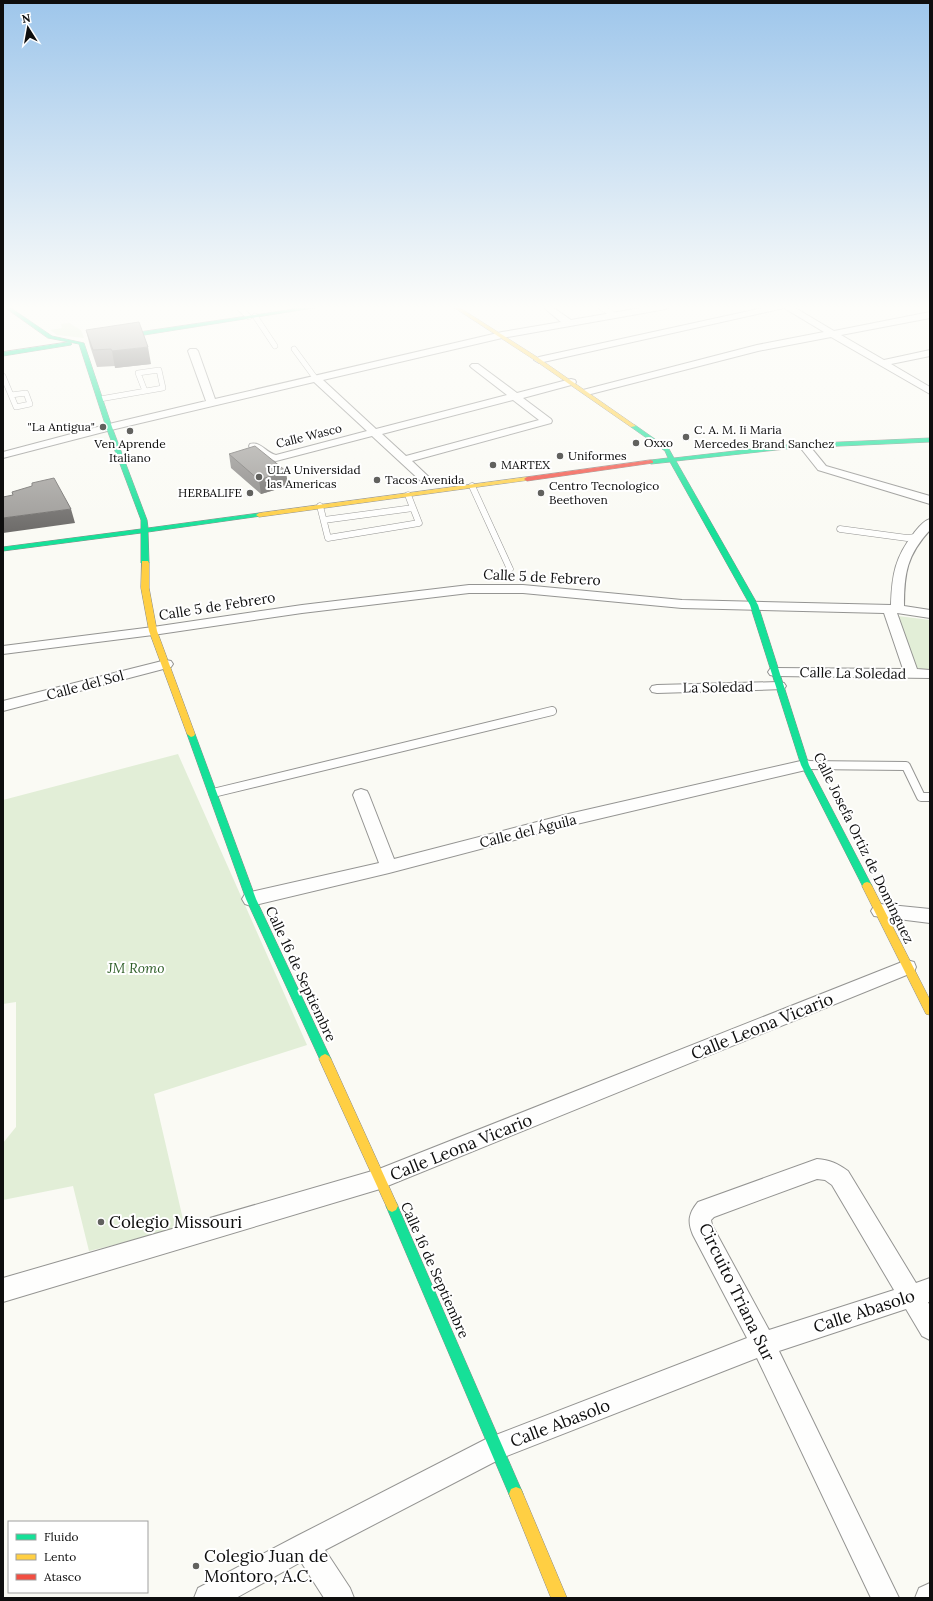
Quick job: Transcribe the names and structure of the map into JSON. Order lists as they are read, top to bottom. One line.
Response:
{"streets":{"main road":["Calle Josefa Ortiz de Domínguez","Calle 16 de Septiembre"],"street":["Calle Wasco","Calle 5 de Febrero","Calle La Soledad","Calle del Sol","La Soledad","Calle del Águila","Calle Leona Vicario","Circuito Triana Sur","Calle Abasolo"]},"crossings":[["Calle 5 de Febrero","Calle Josefa Ortiz de Domínguez"],["Calle 5 de Febrero","Calle 16 de Septiembre"],["Calle La Soledad","Calle Josefa Ortiz de Domínguez"],["Calle del Sol","Calle 16 de Septiembre"],["La Soledad","Calle Josefa Ortiz de Domínguez"],["Calle del Águila","Calle Josefa Ortiz de Domínguez"],["Calle del Águila","Calle 16 de Septiembre"],["Calle Josefa Ortiz de Domínguez","Calle Leona Vicario"],["Calle 16 de Septiembre","Calle Leona Vicario"],["Calle 16 de Septiembre","Calle Abasolo"],["Circuito Triana Sur","Calle Abasolo"]],"parks":["JM Romo"],"places":["\"La Antigua\"","Ven Aprende Italiano","C. A. M. Ii Maria Mercedes Brand Sanchez","Oxxo","Uniformes","MARTEX","ULA Universidad las Americas","Tacos Avenida","HERBALIFE","Centro Tecnologico Beethoven","Colegio Missouri","Colegio Juan de Montoro, A.C."],"legend":["Fluido","Lento","Atasco"],"north":"top"}
